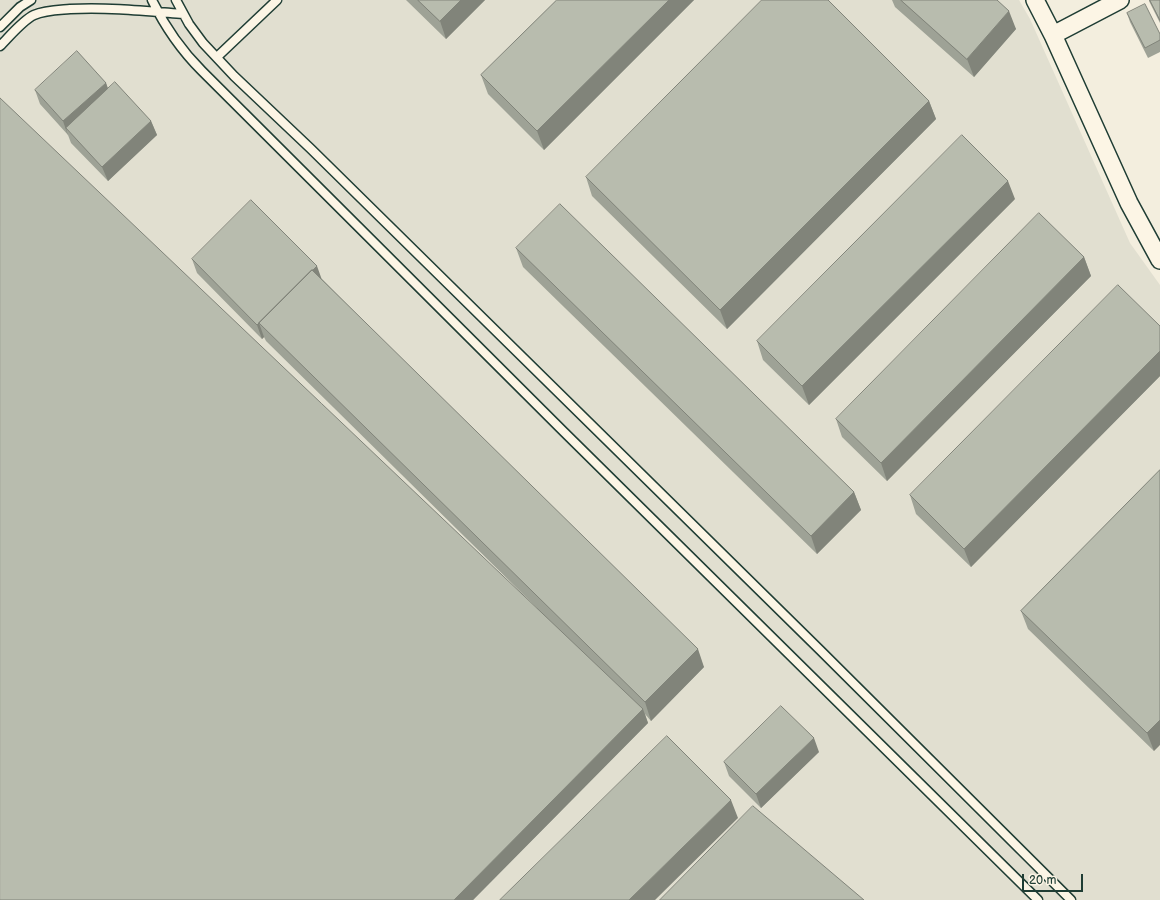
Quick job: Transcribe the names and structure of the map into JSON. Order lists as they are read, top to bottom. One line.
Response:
{"scale_bar":"20 m"}
